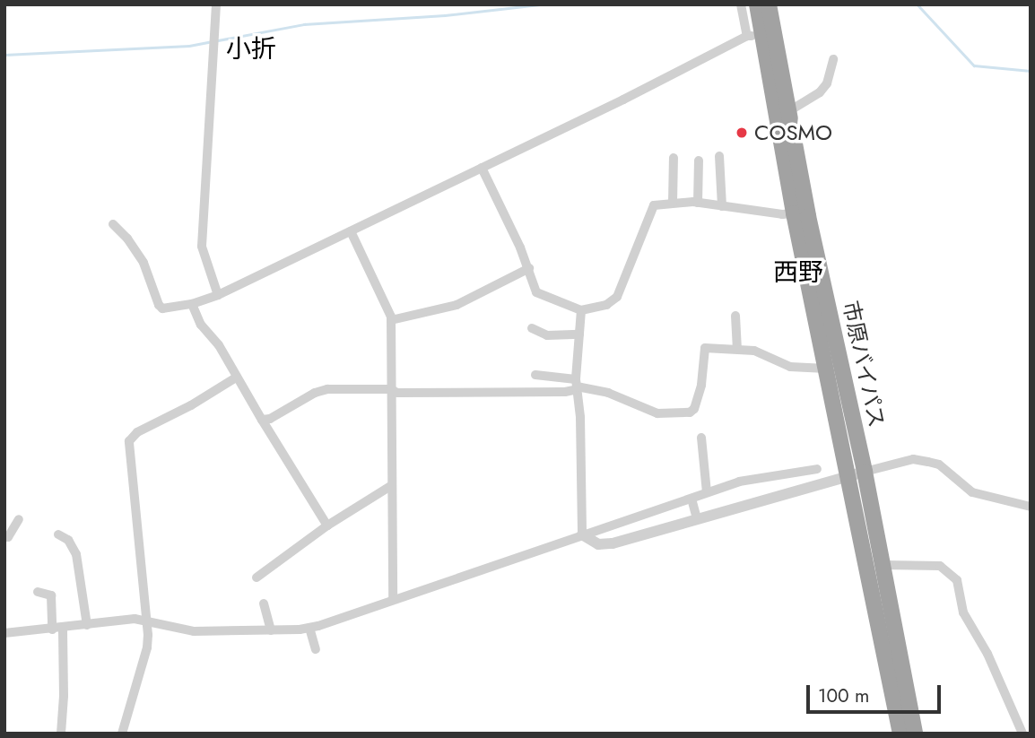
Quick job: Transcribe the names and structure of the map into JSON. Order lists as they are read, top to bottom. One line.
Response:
{"streets":{"highway":["市原バイパス"]},"districts":["小折","西野"],"places":["COSMO"],"scale_bar":"100 m"}
